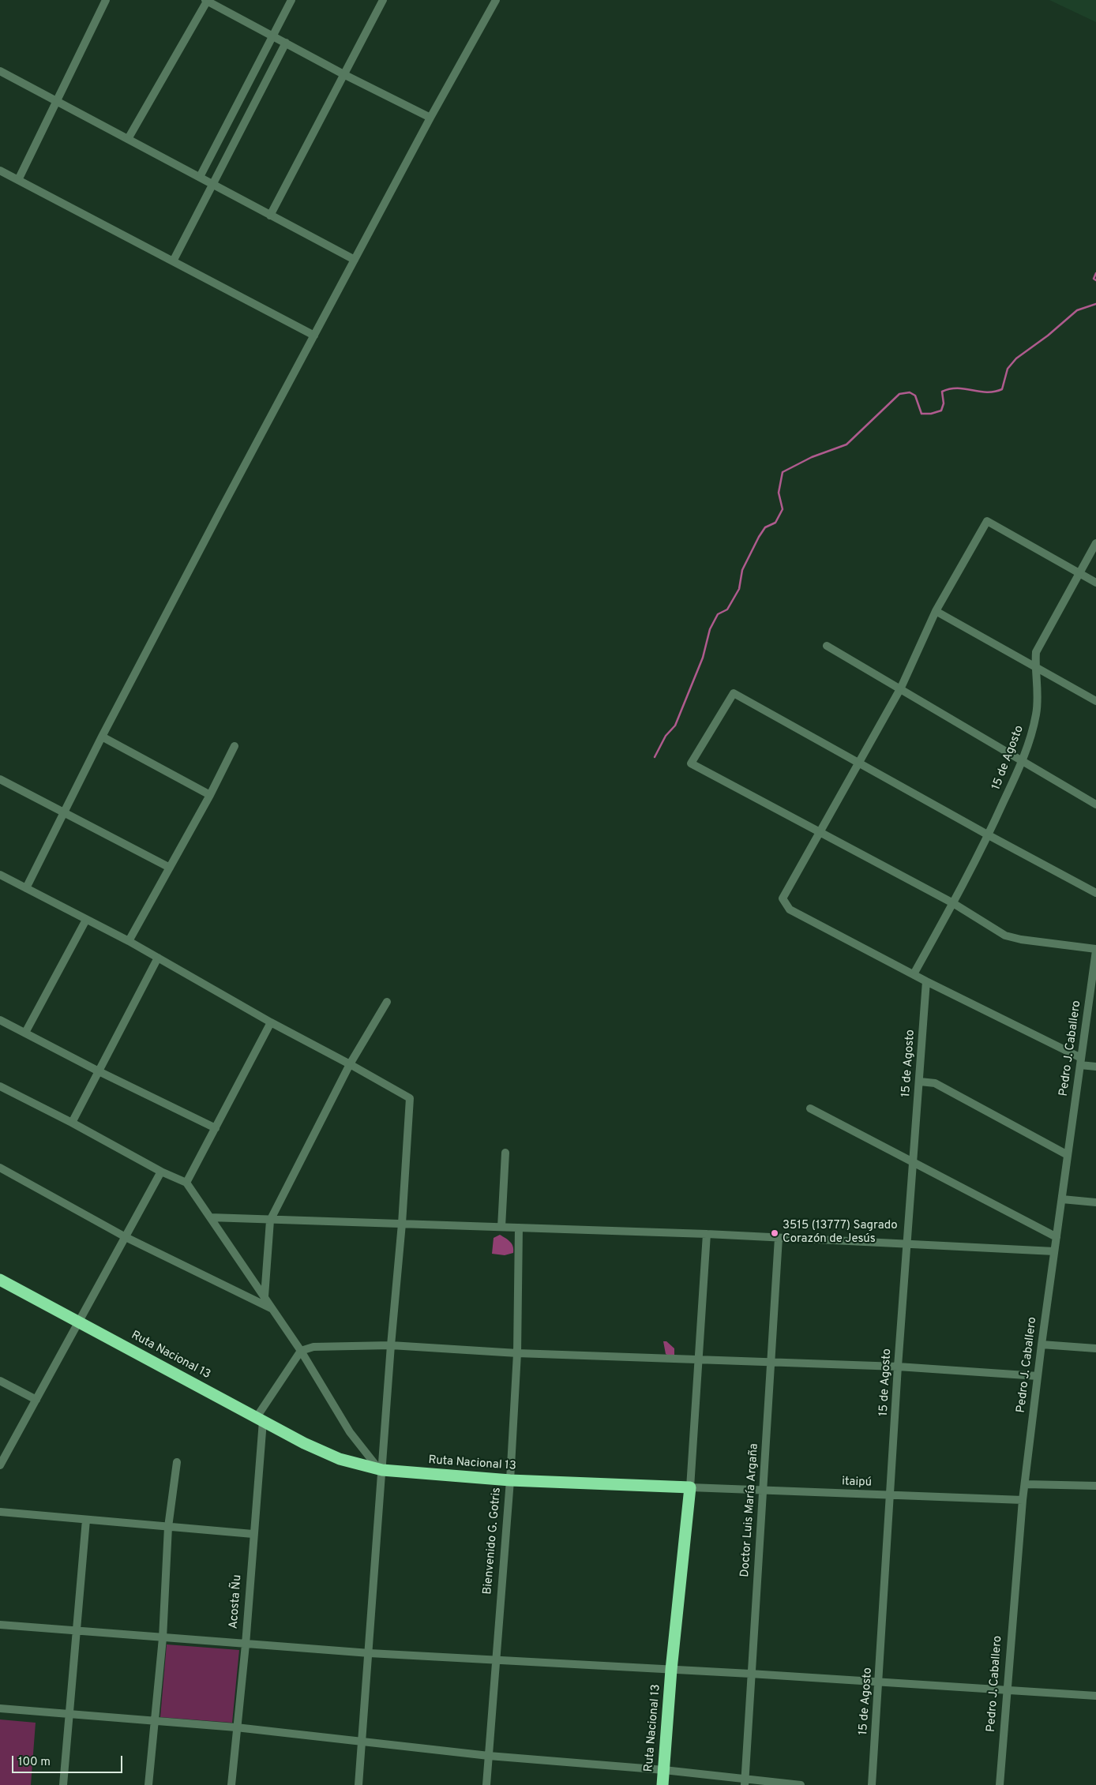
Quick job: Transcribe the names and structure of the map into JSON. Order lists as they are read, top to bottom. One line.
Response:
{"streets":{"highway":["Ruta Nacional 13"],"street":["15 de Agosto","Pedro J. Caballero","itaipú","Doctor Luis María Argaña","Bienvenido G. Gotris","Acosta Ñu"]},"crossings":[["15 de Agosto","itaipú"],["Pedro J. Caballero","itaipú"],["Ruta Nacional 13","itaipú"],["Ruta Nacional 13","Bienvenido G. Gotris"],["Ruta Nacional 13","Acosta Ñu"],["itaipú","Doctor Luis María Argaña"]],"places":["3515 (13777) Sagrado Corazón de Jesús"],"scale_bar":"100 m"}
